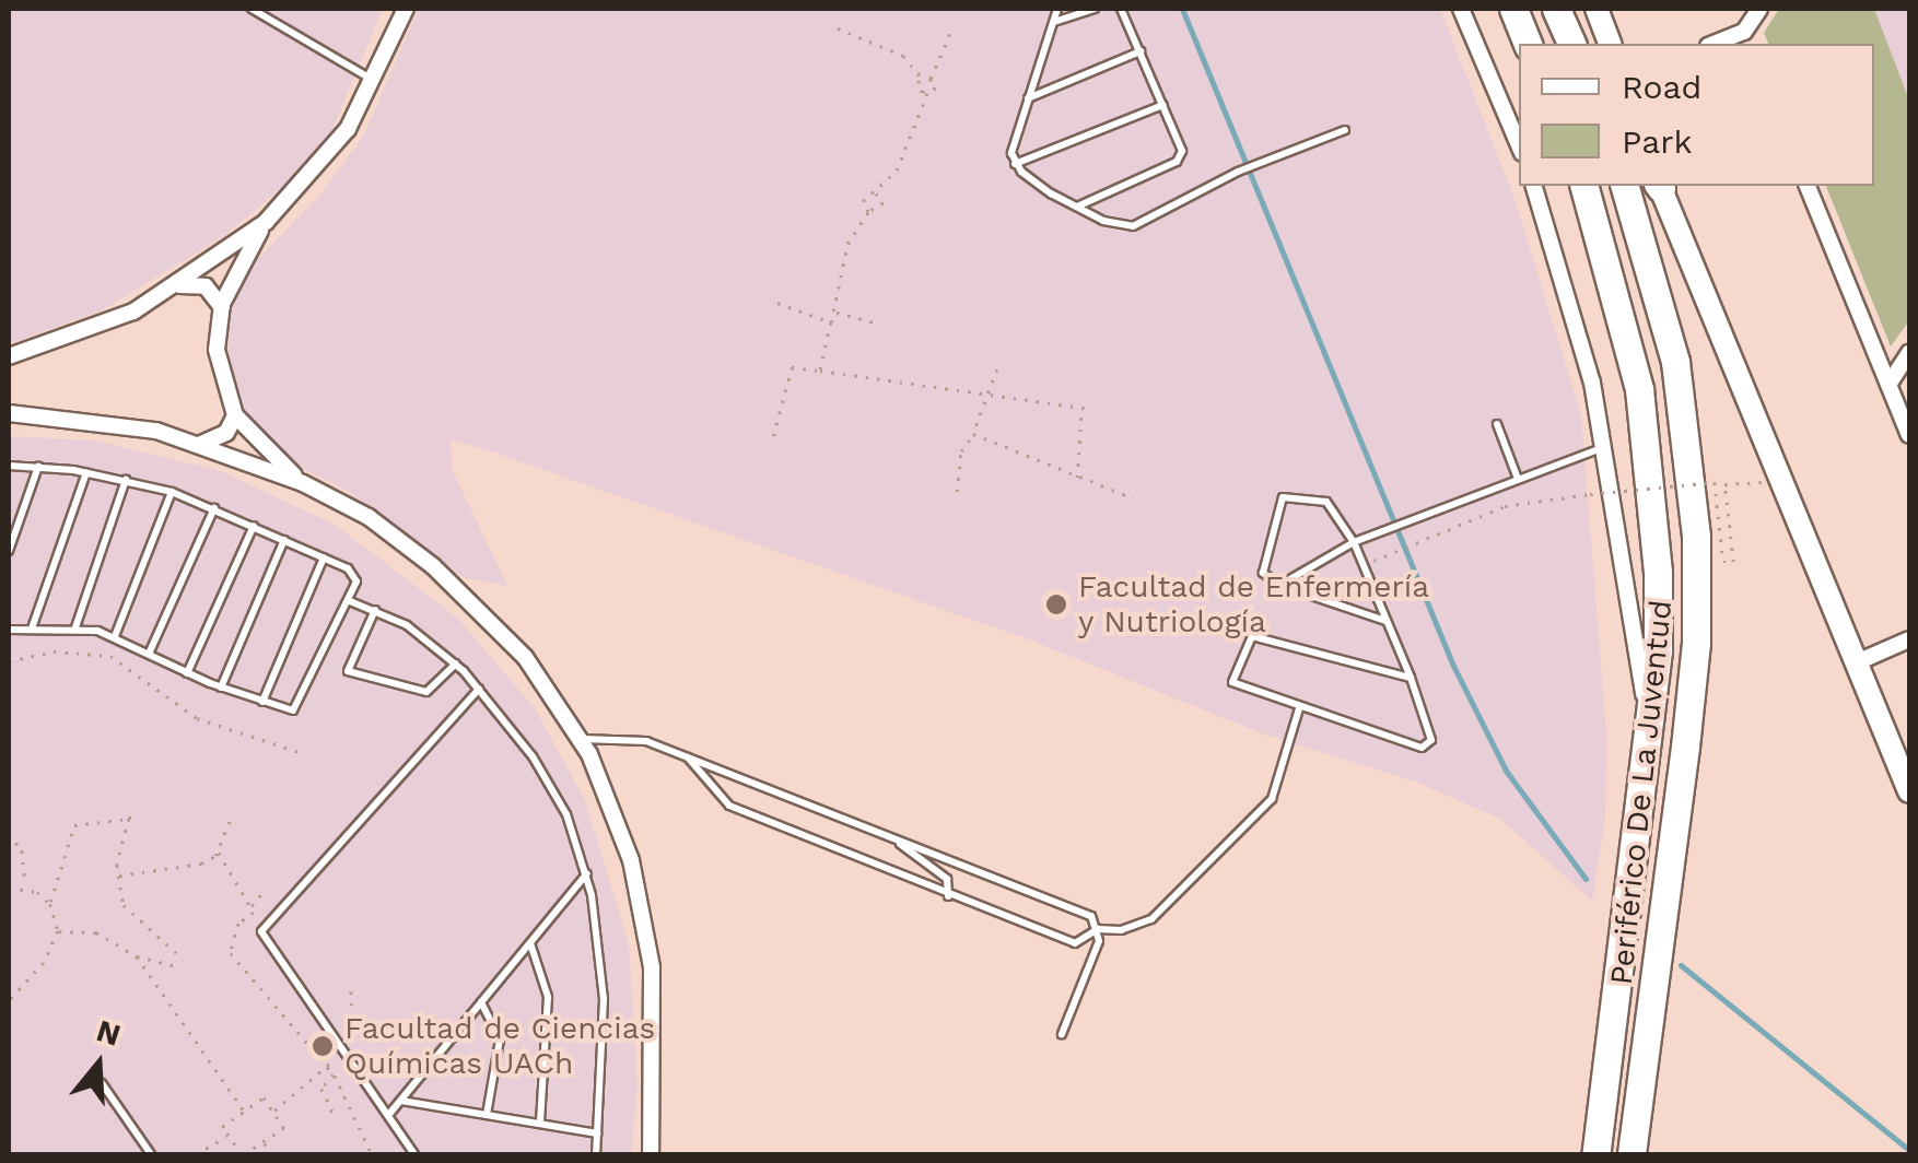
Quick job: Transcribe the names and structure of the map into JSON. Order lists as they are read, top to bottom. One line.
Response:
{"streets":{"highway":["Periférico De La Juventud"]},"places":["Facultad de Enfermería y Nutriología","Facultad de Ciencias Químicas UACh"],"legend":["Road","Park"],"north":"top"}
